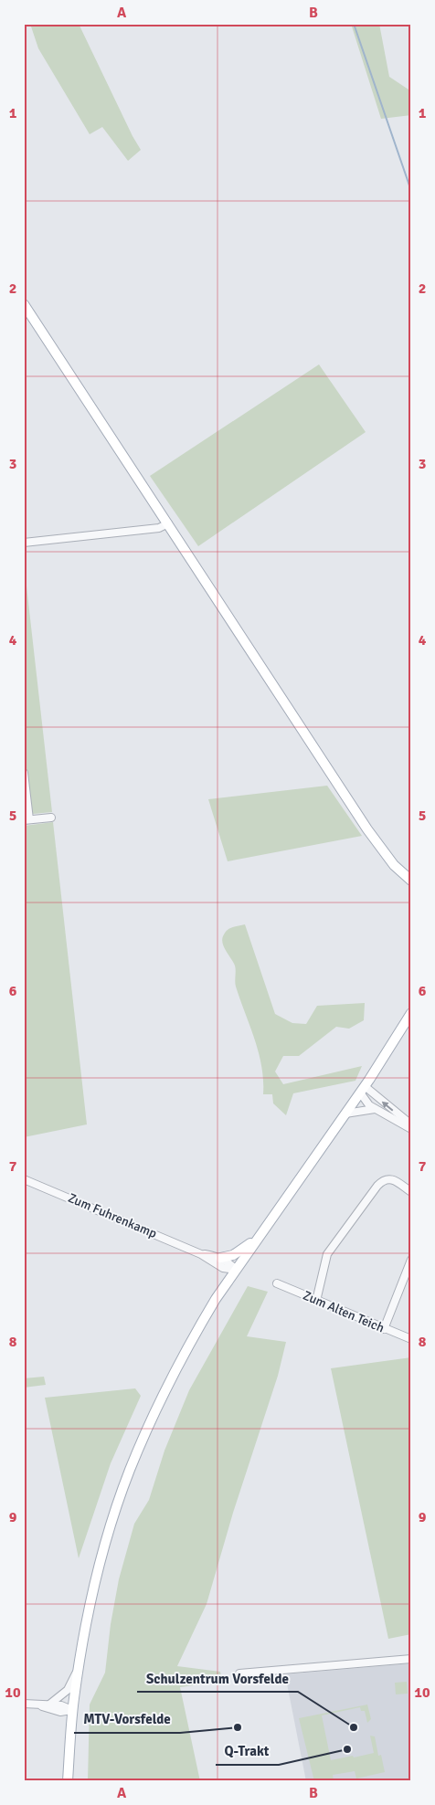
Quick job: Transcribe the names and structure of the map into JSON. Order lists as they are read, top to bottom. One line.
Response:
{"streets":{"street":["Zum Fuhrenkamp","Zum Alten Teich"]},"places":["MTV-Vorsfelde","Schulzentrum Vorsfelde","Q-Trakt"],"grid":{"columns":["A","B"],"rows":["1","2","3","4","5","6","7","8","9","10"]}}
